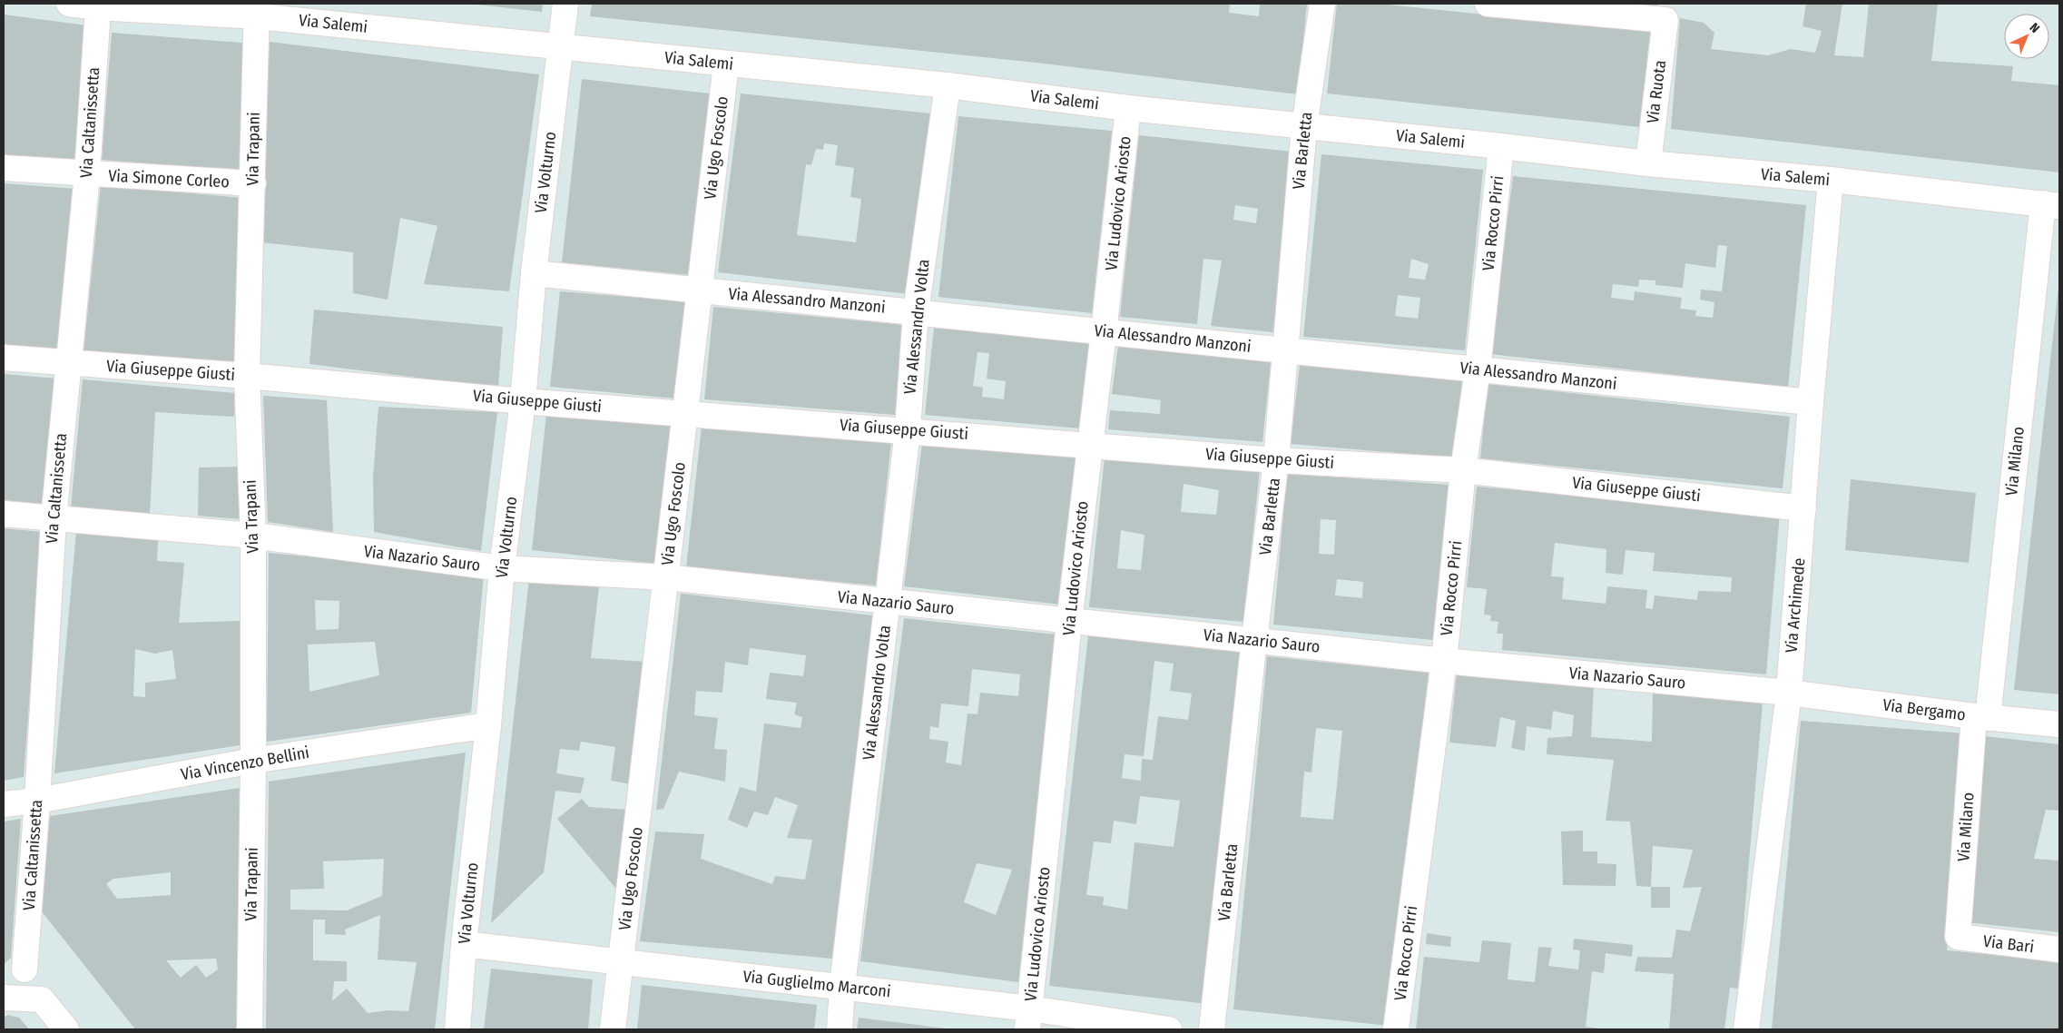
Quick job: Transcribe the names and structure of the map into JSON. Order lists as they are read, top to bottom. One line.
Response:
{"streets":{"street":["Via Salemi","Via Ruota","Via Caltanissetta","Via Ugo Foscolo","Via Trapani","Via Barletta","Via Volturno","Via Simone Corleo","Via Ludovico Ariosto","Via Rocco Pirri","Via Alessandro Manzoni","Via Alessandro Volta","Via Giuseppe Giusti","Via Milano","Via Nazario Sauro","Via Archimede","Via Bergamo","Via Vincenzo Bellini","Via Bari","Via Guglielmo Marconi"]},"crossings":[["Via Salemi","Via Ruota"],["Via Salemi","Via Caltanissetta"],["Via Salemi","Via Ugo Foscolo"],["Via Salemi","Via Trapani"],["Via Salemi","Via Barletta"],["Via Salemi","Via Volturno"],["Via Salemi","Via Ludovico Ariosto"],["Via Salemi","Via Rocco Pirri"],["Via Salemi","Via Alessandro Volta"],["Via Salemi","Via Milano"],["Via Salemi","Via Archimede"],["Via Caltanissetta","Via Simone Corleo"],["Via Caltanissetta","Via Giuseppe Giusti"],["Via Caltanissetta","Via Nazario Sauro"],["Via Caltanissetta","Via Vincenzo Bellini"],["Via Ugo Foscolo","Via Alessandro Manzoni"],["Via Ugo Foscolo","Via Giuseppe Giusti"],["Via Ugo Foscolo","Via Nazario Sauro"],["Via Ugo Foscolo","Via Guglielmo Marconi"],["Via Trapani","Via Simone Corleo"],["Via Trapani","Via Giuseppe Giusti"],["Via Trapani","Via Nazario Sauro"],["Via Trapani","Via Vincenzo Bellini"],["Via Barletta","Via Alessandro Manzoni"],["Via Barletta","Via Giuseppe Giusti"],["Via Barletta","Via Nazario Sauro"],["Via Volturno","Via Alessandro Manzoni"],["Via Volturno","Via Giuseppe Giusti"],["Via Volturno","Via Nazario Sauro"],["Via Volturno","Via Vincenzo Bellini"],["Via Volturno","Via Guglielmo Marconi"],["Via Ludovico Ariosto","Via Alessandro Manzoni"],["Via Ludovico Ariosto","Via Giuseppe Giusti"],["Via Ludovico Ariosto","Via Nazario Sauro"],["Via Ludovico Ariosto","Via Guglielmo Marconi"],["Via Rocco Pirri","Via Alessandro Manzoni"],["Via Rocco Pirri","Via Giuseppe Giusti"],["Via Rocco Pirri","Via Nazario Sauro"],["Via Alessandro Manzoni","Via Alessandro Volta"],["Via Alessandro Manzoni","Via Archimede"],["Via Alessandro Volta","Via Giuseppe Giusti"],["Via Alessandro Volta","Via Nazario Sauro"],["Via Alessandro Volta","Via Guglielmo Marconi"],["Via Giuseppe Giusti","Via Archimede"],["Via Milano","Via Bergamo"],["Via Milano","Via Bari"],["Via Nazario Sauro","Via Archimede"],["Via Nazario Sauro","Via Bergamo"],["Via Archimede","Via Bergamo"]],"north":"top right"}
